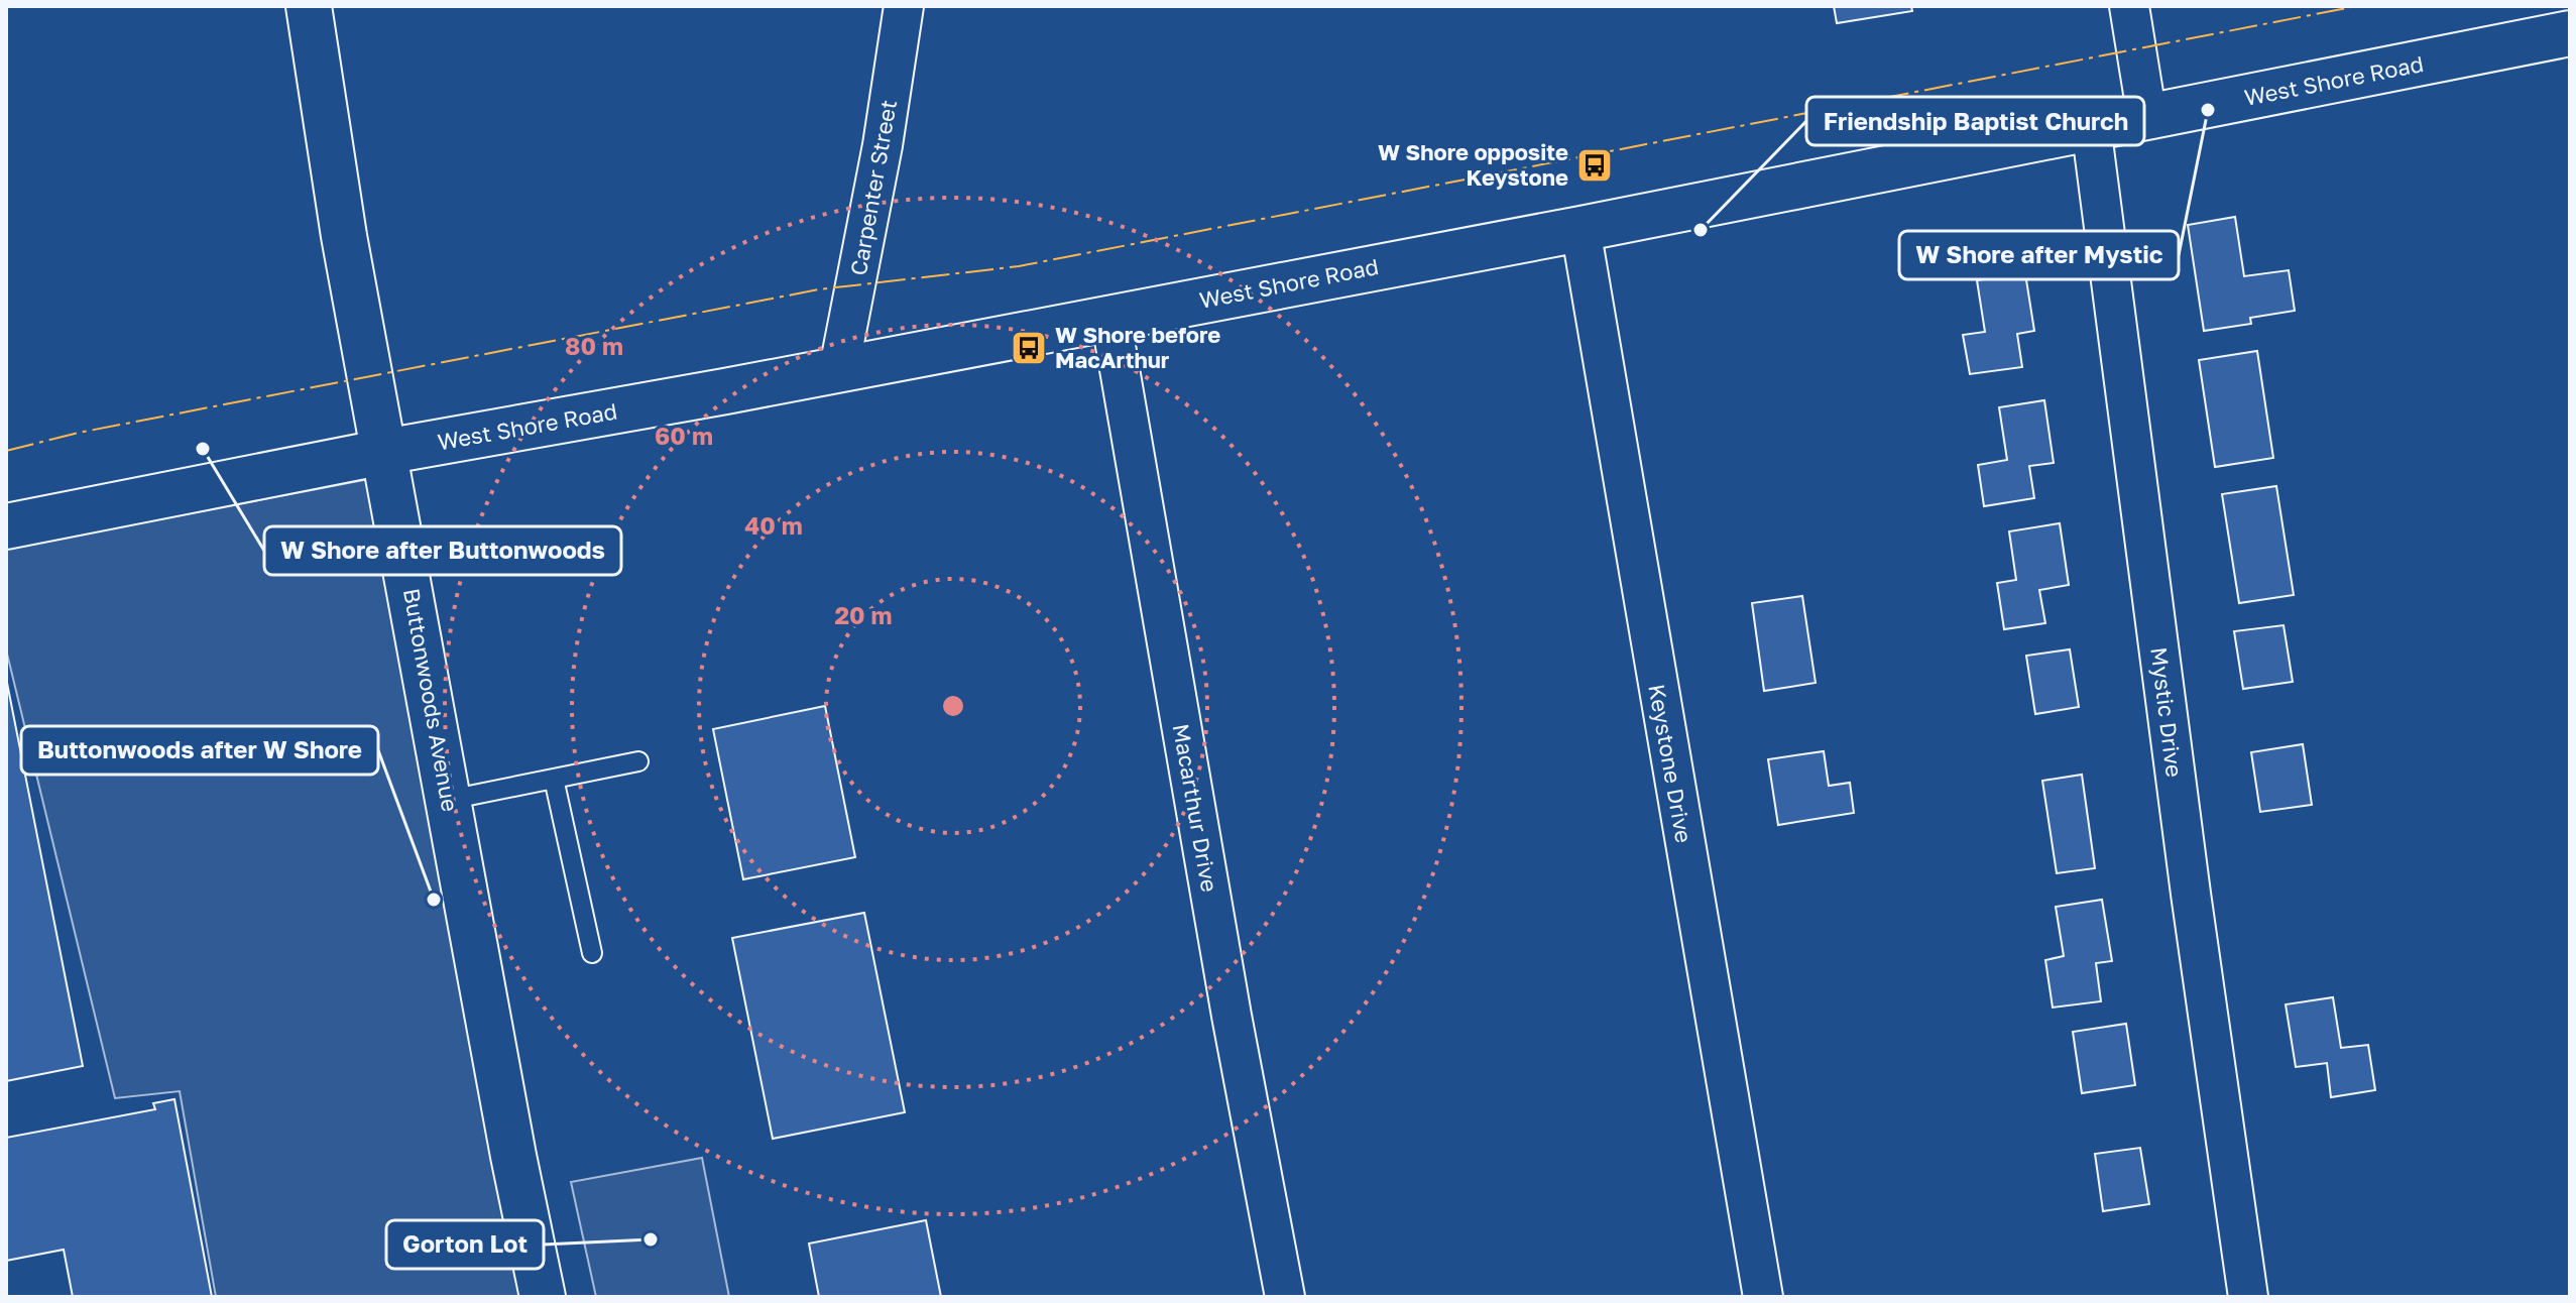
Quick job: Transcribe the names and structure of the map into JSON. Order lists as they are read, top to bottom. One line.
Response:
{"streets":{"main road":["West Shore Road","Buttonwoods Avenue"],"street":["Carpenter Street","Mystic Drive","Keystone Drive","Macarthur Drive"]},"crossings":[["West Shore Road","Carpenter Street"],["West Shore Road","Buttonwoods Avenue"],["West Shore Road","Mystic Drive"],["West Shore Road","Keystone Drive"],["West Shore Road","Macarthur Drive"]],"places":{"other":["W Shore after Mystic","Friendship Baptist Church","W Shore after Buttonwoods","Buttonwoods after W Shore","Gorton Lot"],"bus stop":["W Shore opposite Keystone","W Shore before MacArthur"]},"rings":["80 m","60 m","40 m","20 m"]}
